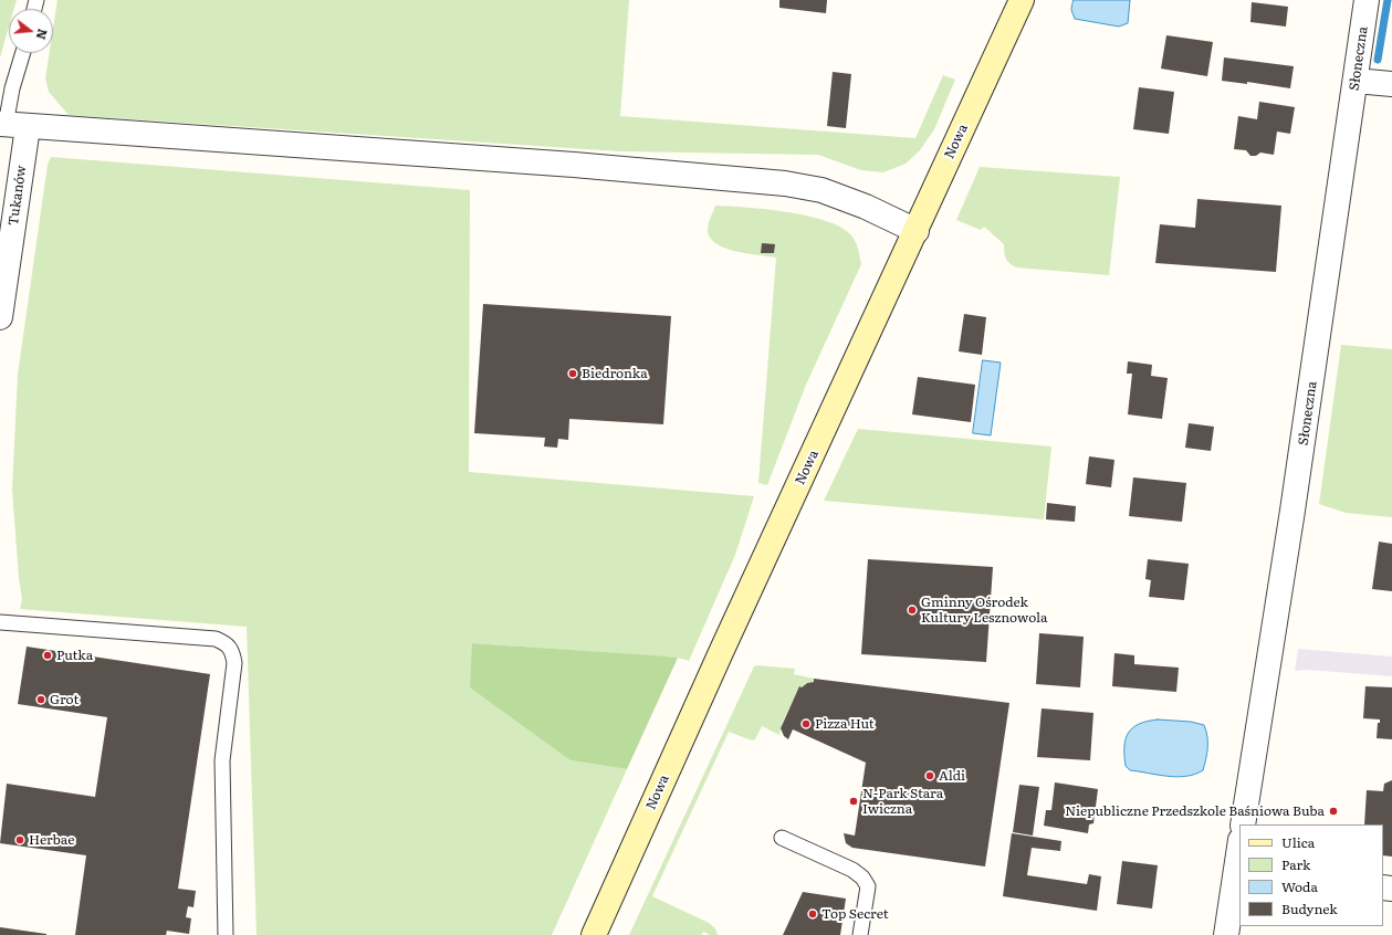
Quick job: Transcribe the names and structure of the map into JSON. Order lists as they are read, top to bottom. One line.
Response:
{"streets":{"main road":["Nowa"],"street":["Słoneczna","Tukanów"]},"places":["Biedronka","Gminny Ośrodek Kultury Lesznowola","Putka","Grot","Pizza Hut","Aldi","N-Park Stara Iwiczna","Niepubliczne Przedszkole Baśniowa Buba","Herbae","Top Secret"],"legend":["Ulica","Park","Woda","Budynek"],"north":"right"}
